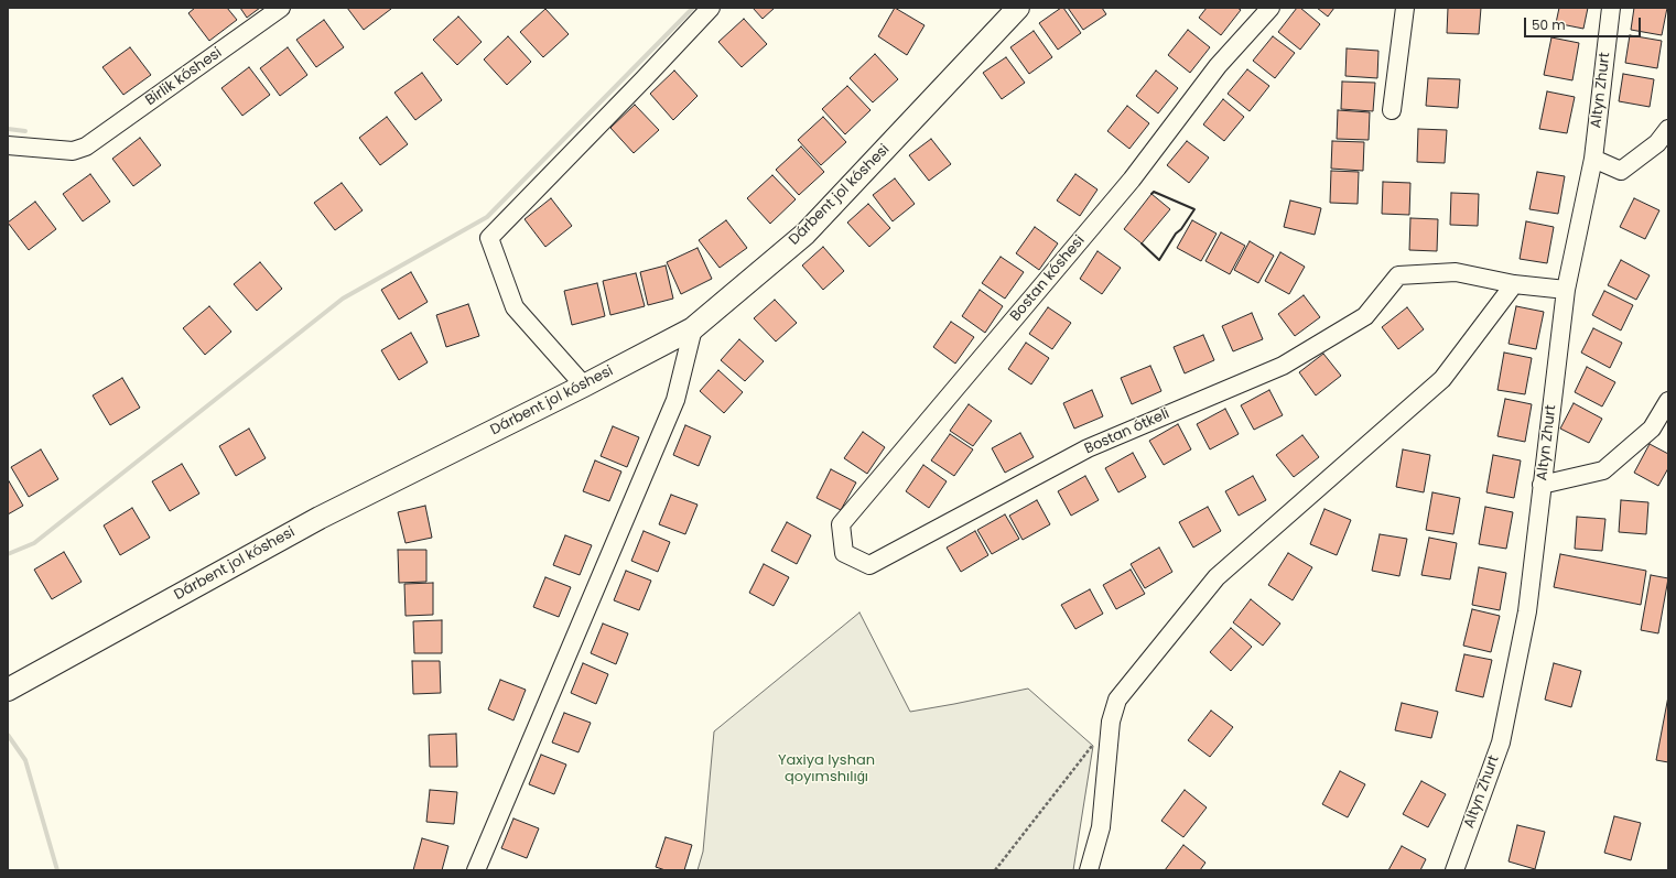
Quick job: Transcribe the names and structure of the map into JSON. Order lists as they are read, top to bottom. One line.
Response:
{"streets":{"main road":["Dárbent jol kóshesi"],"street":["Birlik kóshesi","Altyn Zhurt","Bostan kóshesi","Bostan ótkeli"]},"crossings":[["Bostan kóshesi","Bostan ótkeli"]],"parks":["Yaxiya Iyshan qoyımshılıǵı"],"scale_bar":"50 m"}
